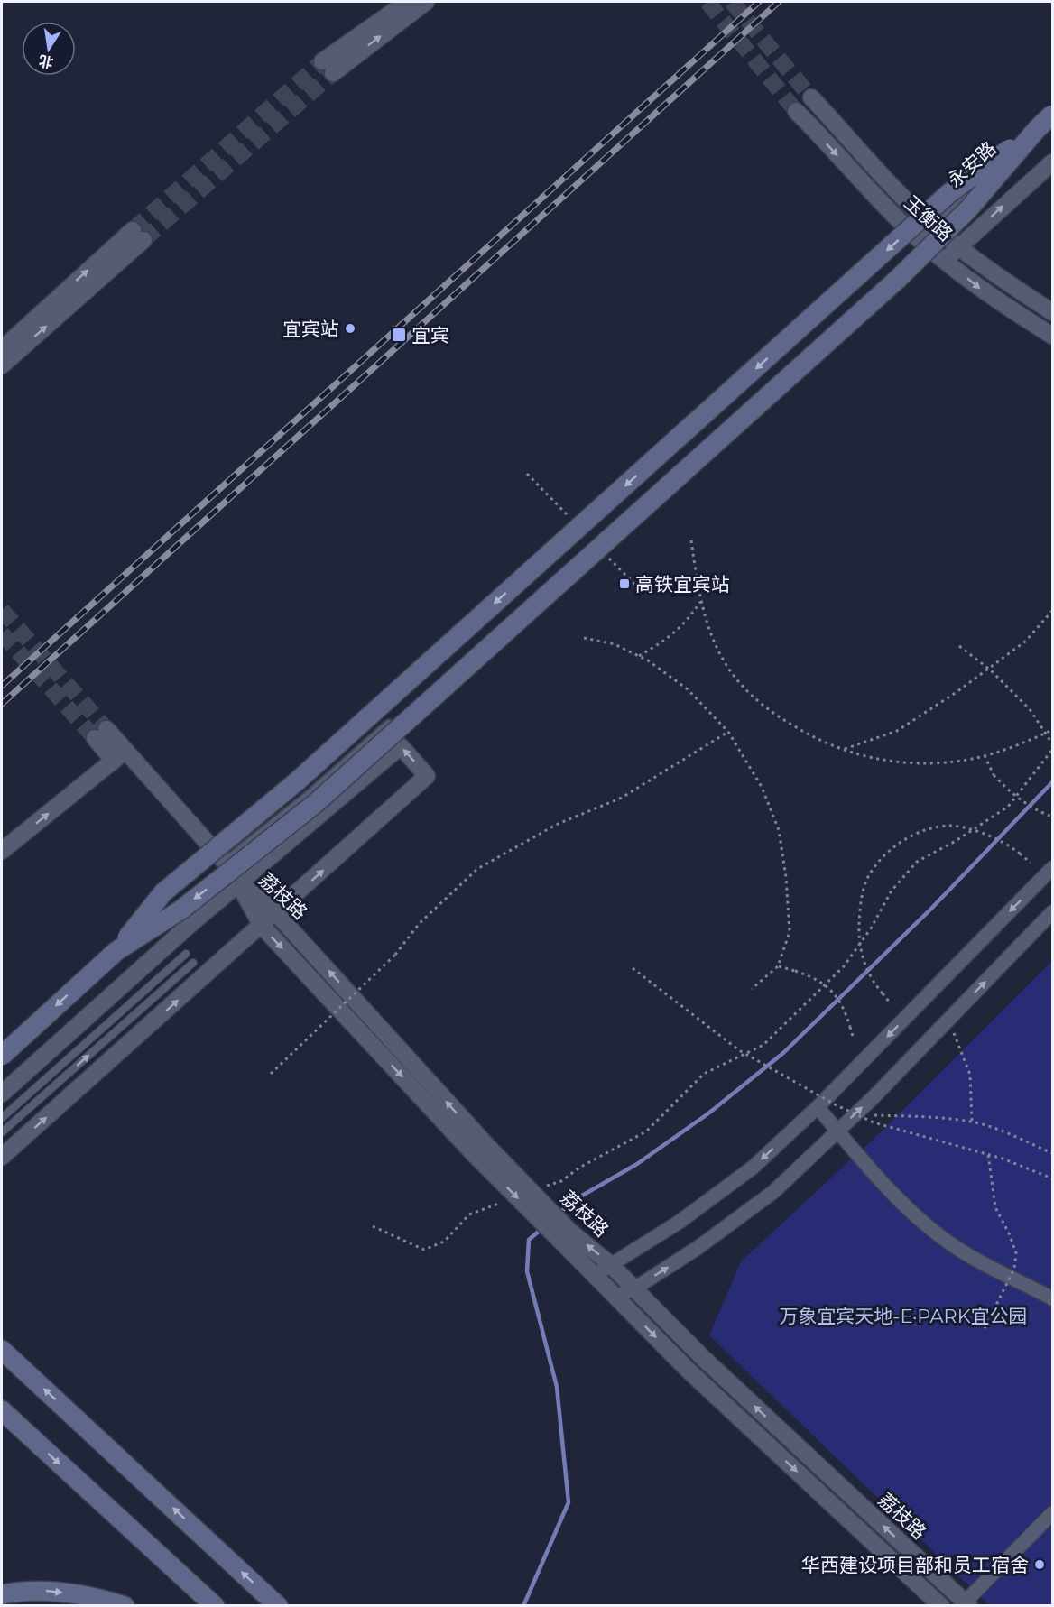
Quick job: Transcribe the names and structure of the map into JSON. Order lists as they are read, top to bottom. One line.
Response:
{"streets":{"street":["永安路","玉衡路","荔枝路"]},"crossings":[["永安路","玉衡路"]],"parks":["万象宜宾天地-E·PARK宜公园"],"places":{"other":["宜宾站","华西建设项目部和员工宿舍"],"transit":["宜宾","高铁宜宾站"]},"north":"bottom"}
